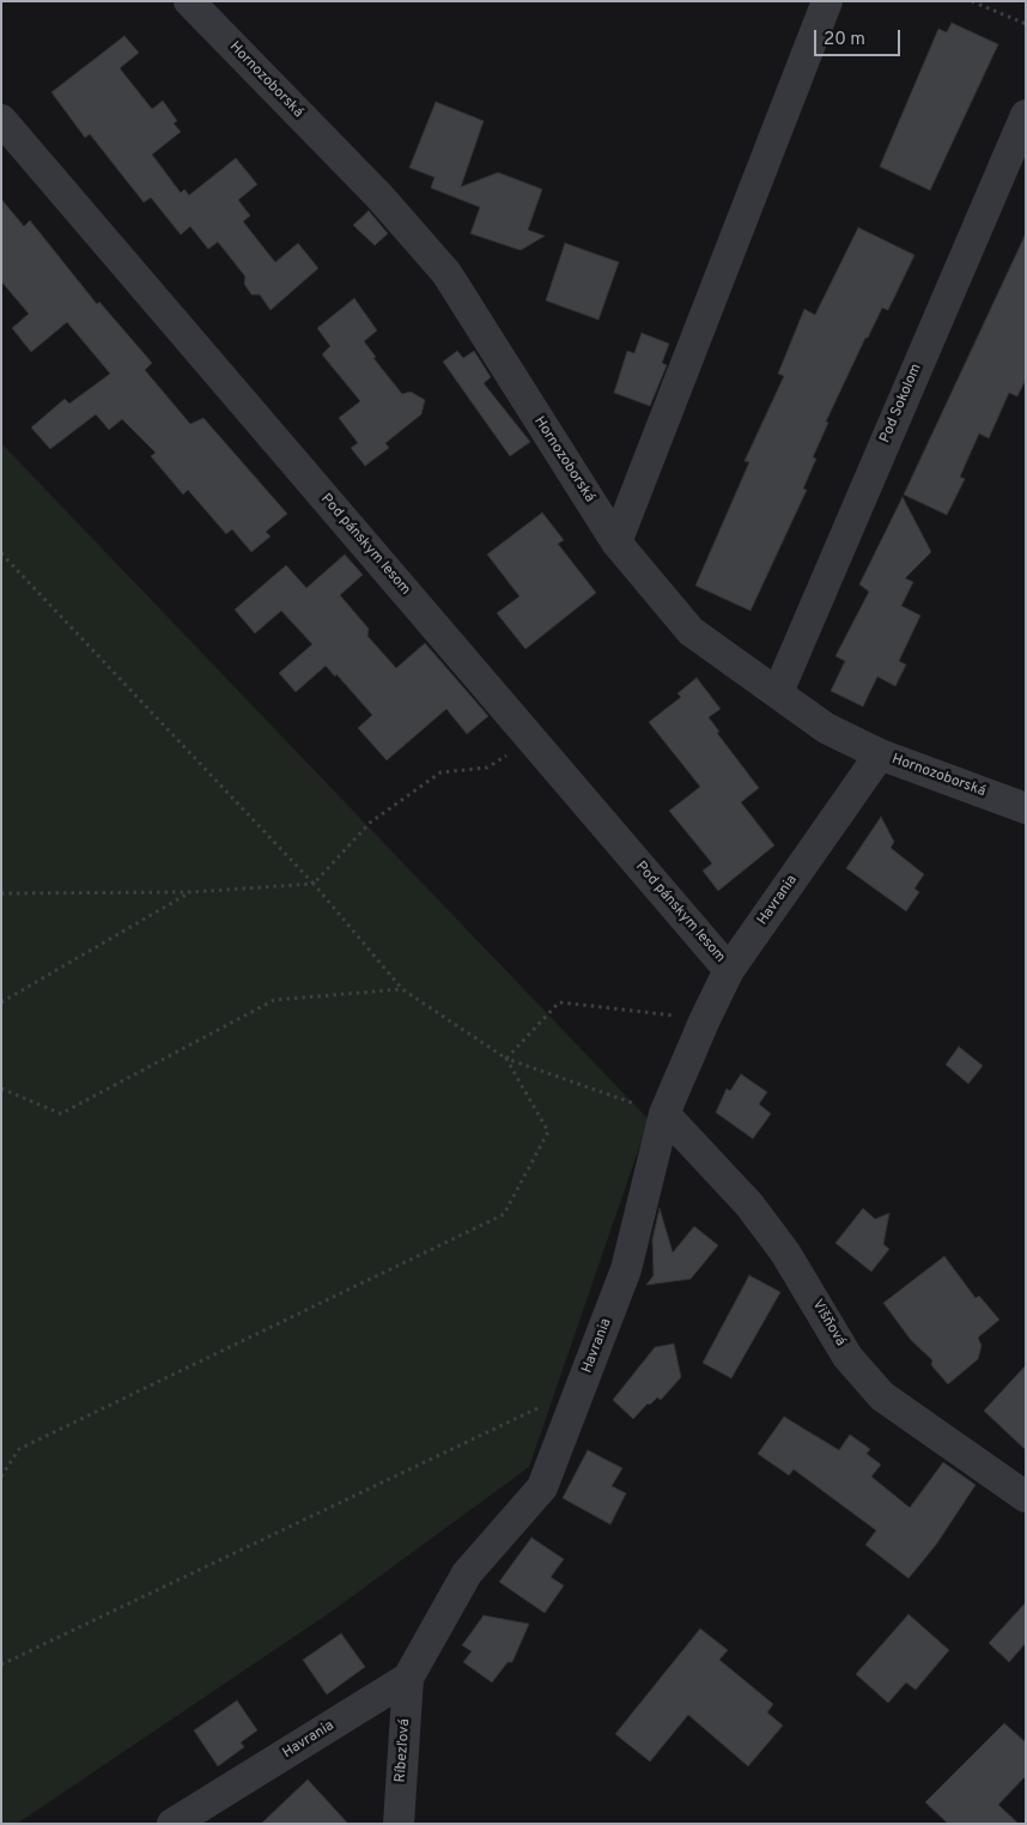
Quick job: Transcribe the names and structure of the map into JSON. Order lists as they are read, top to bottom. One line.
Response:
{"streets":{"street":["Hornozoborská","Pod Sokolom","Pod pánskym lesom","Havrania","Višňová","Ríbezľová"]},"crossings":[["Hornozoborská","Pod Sokolom"],["Hornozoborská","Havrania"],["Pod pánskym lesom","Havrania"],["Havrania","Višňová"],["Havrania","Ríbezľová"]],"scale_bar":"20 m"}
